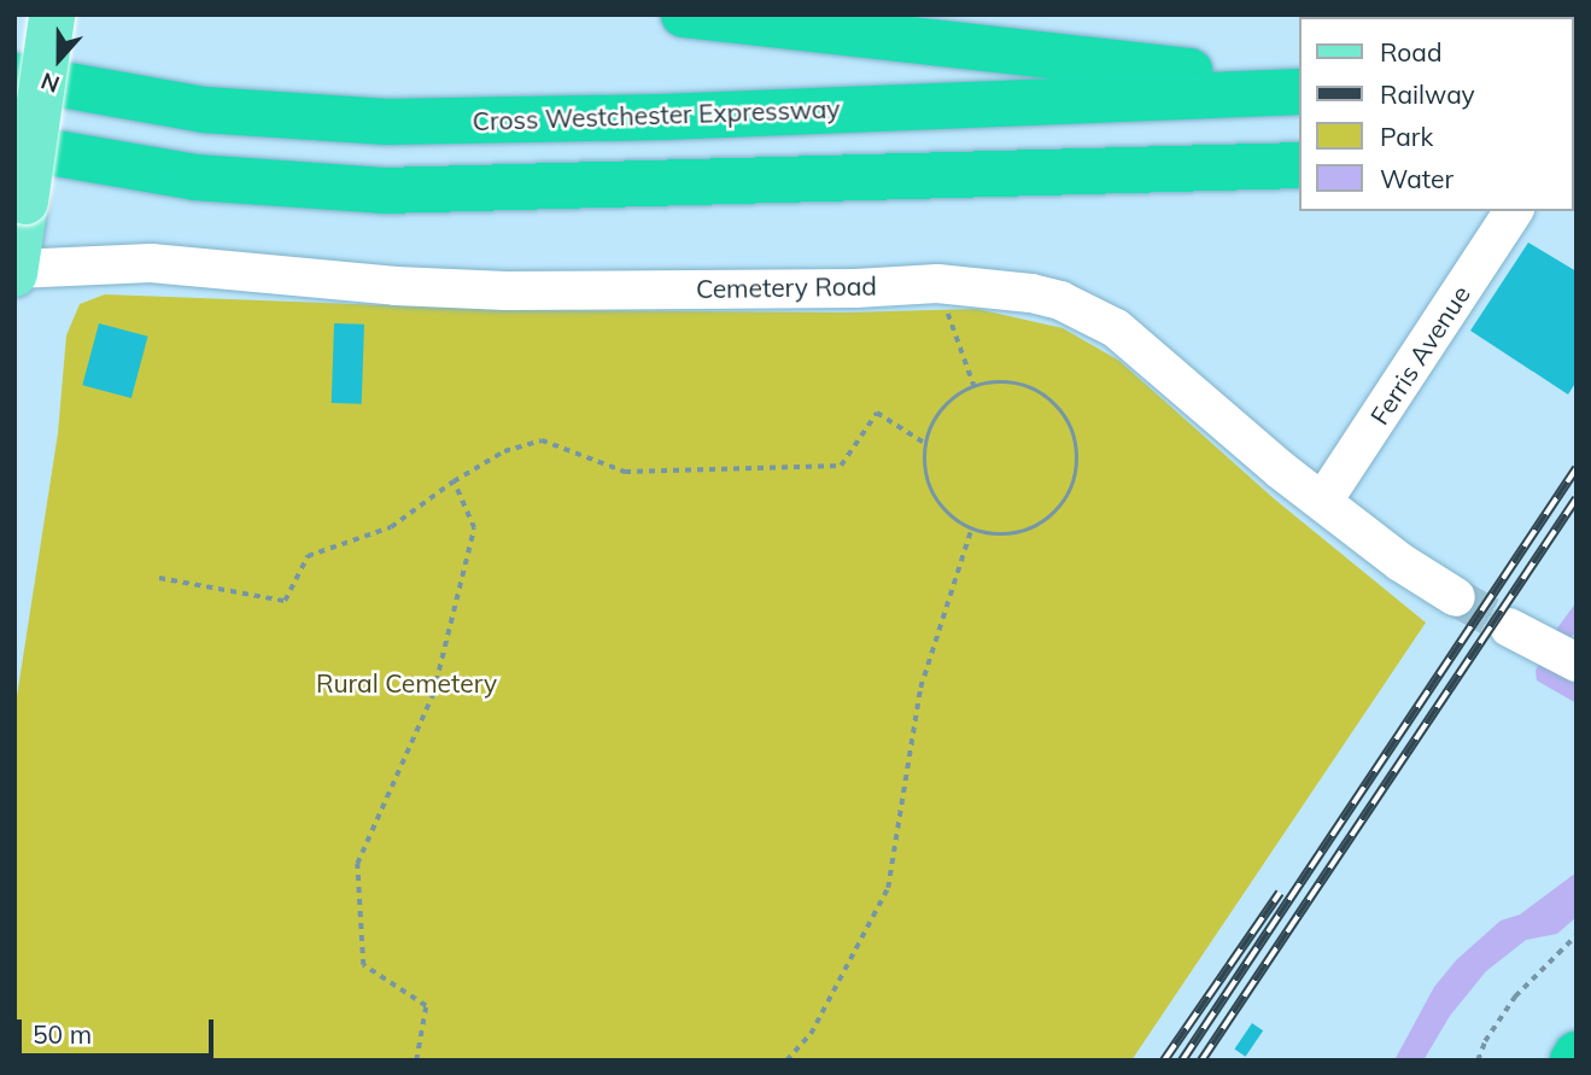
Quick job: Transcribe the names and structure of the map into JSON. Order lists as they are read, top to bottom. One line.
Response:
{"streets":{"highway":["Cross Westchester Expressway"],"street":["Cemetery Road","Ferris Avenue"]},"crossings":[["Cemetery Road","Ferris Avenue"]],"parks":["Rural Cemetery"],"legend":["Road","Railway","Park","Water"],"scale_bar":"50 m","north":"bottom"}
